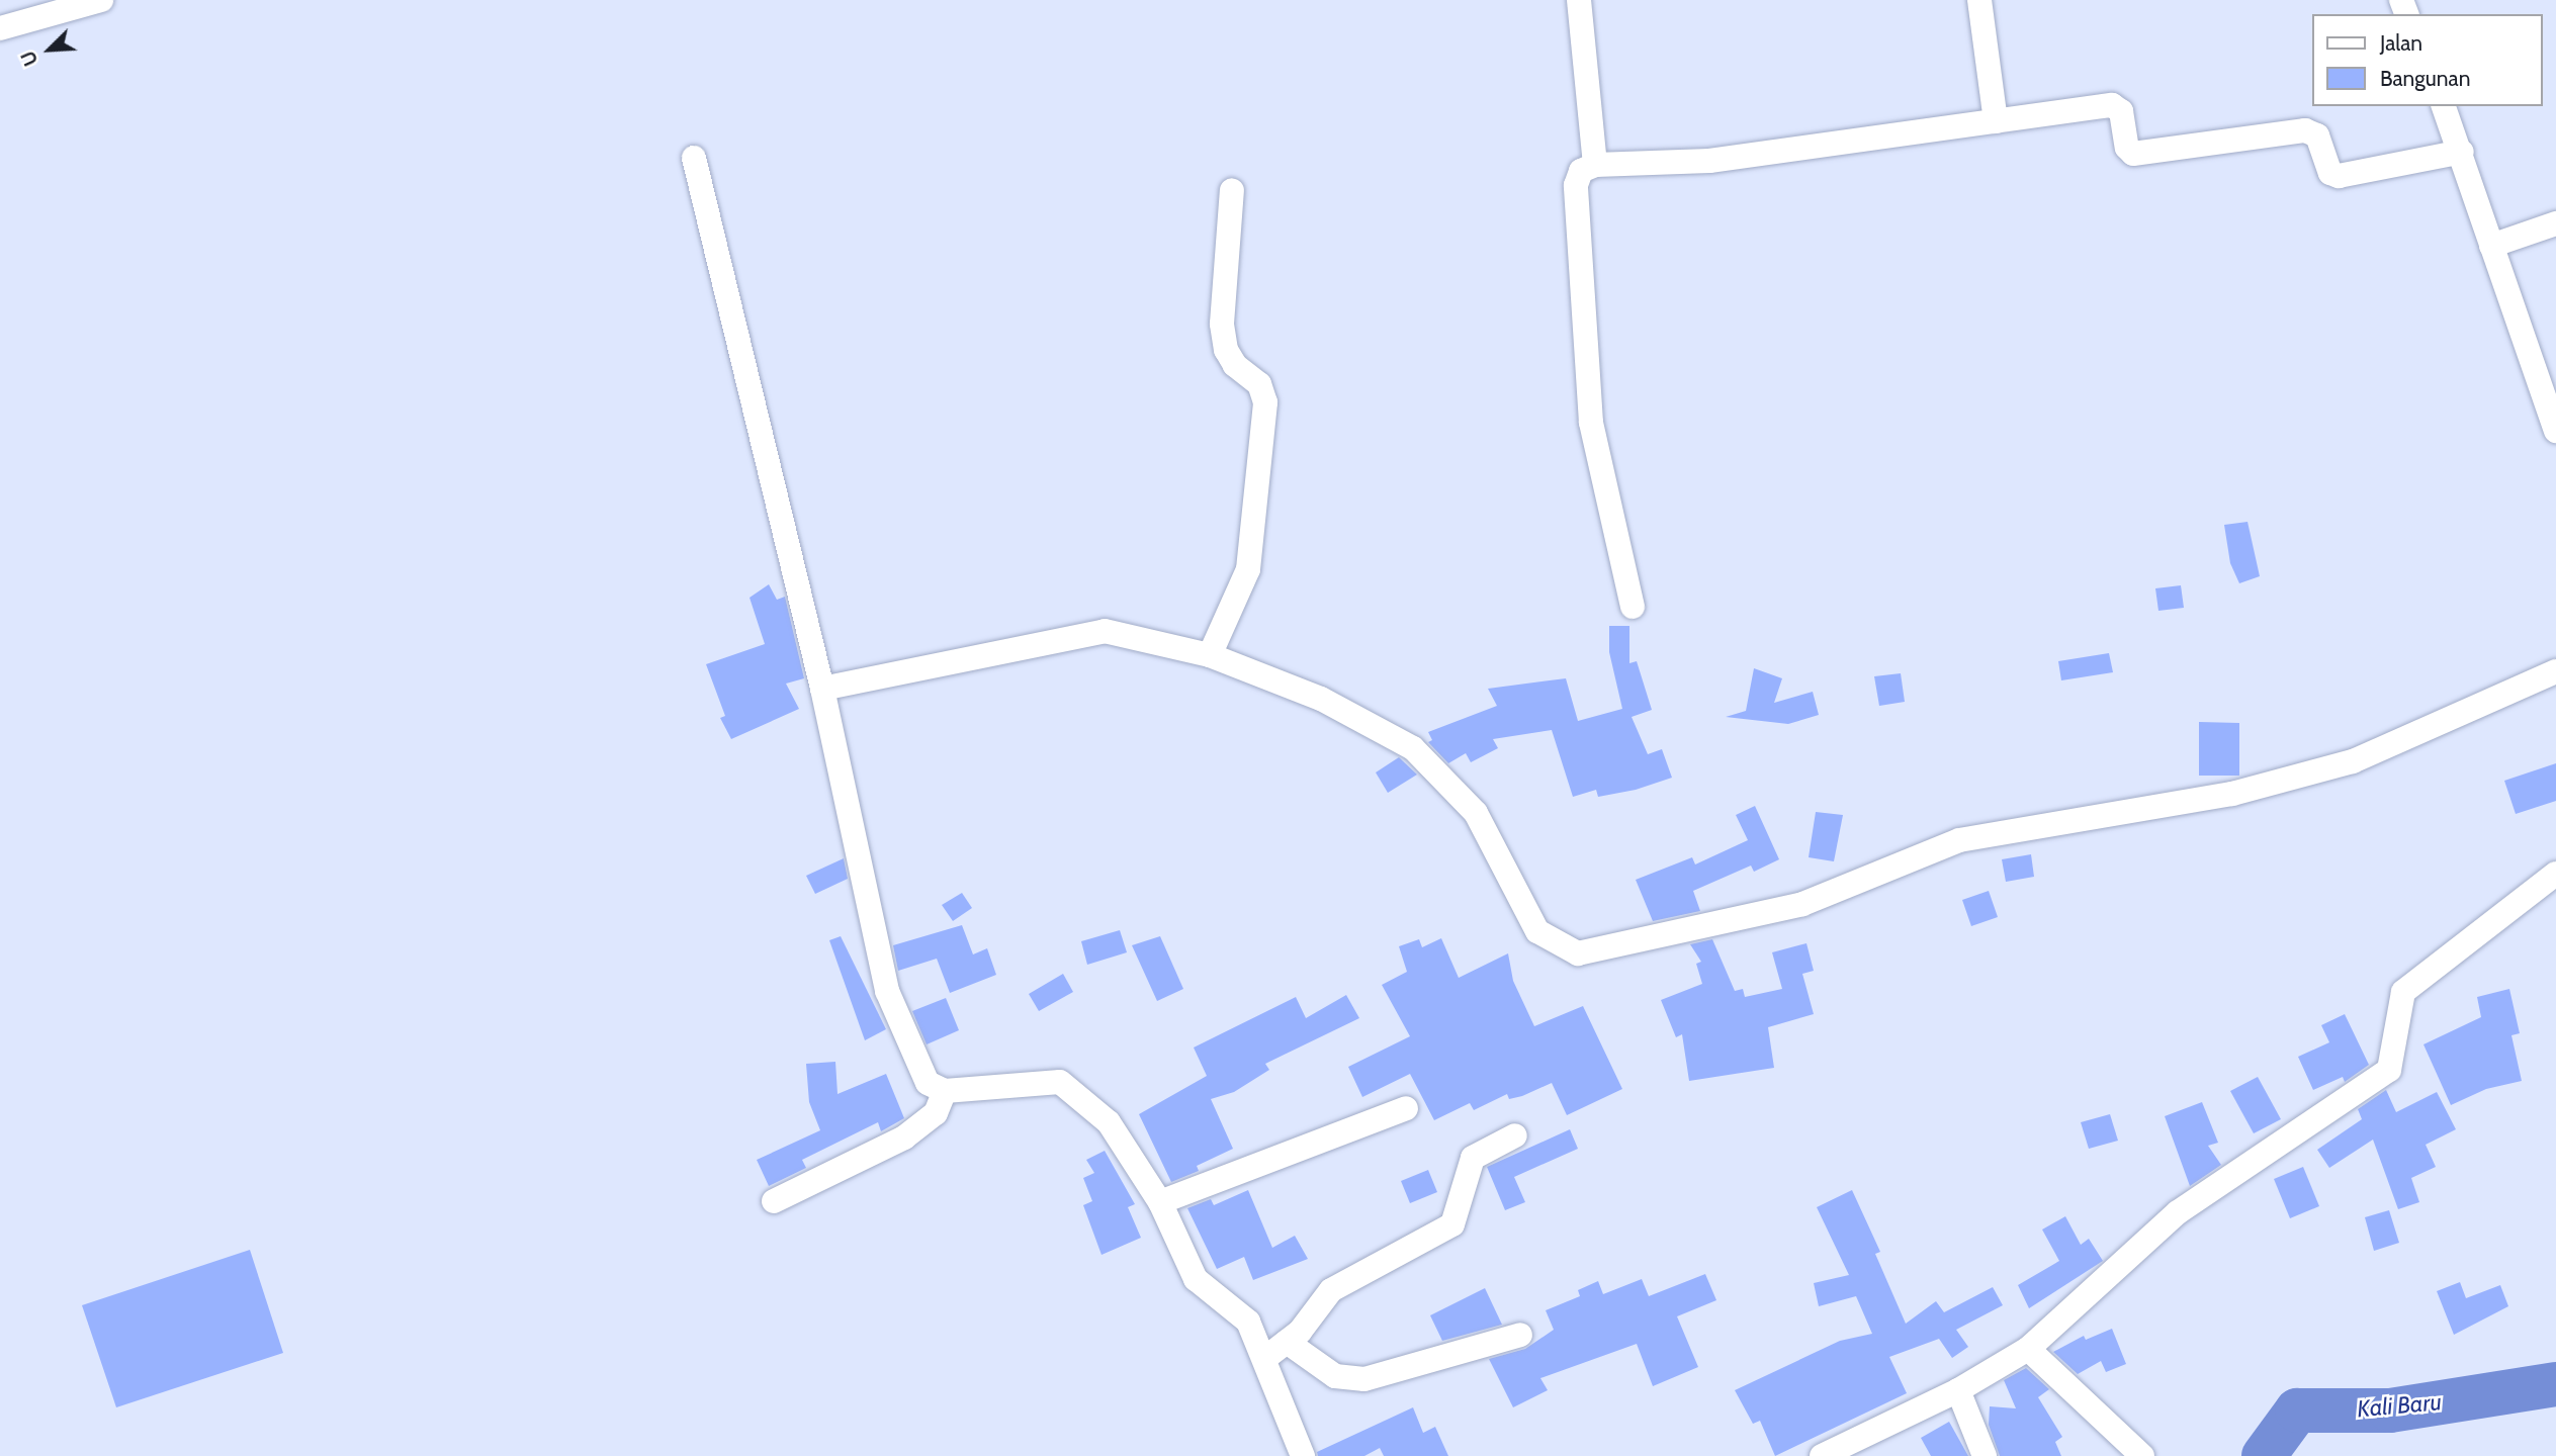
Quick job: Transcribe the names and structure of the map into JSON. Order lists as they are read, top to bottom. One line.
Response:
{"water":["Kali Baru"],"legend":["Jalan","Bangunan"],"north":"bottom left"}
